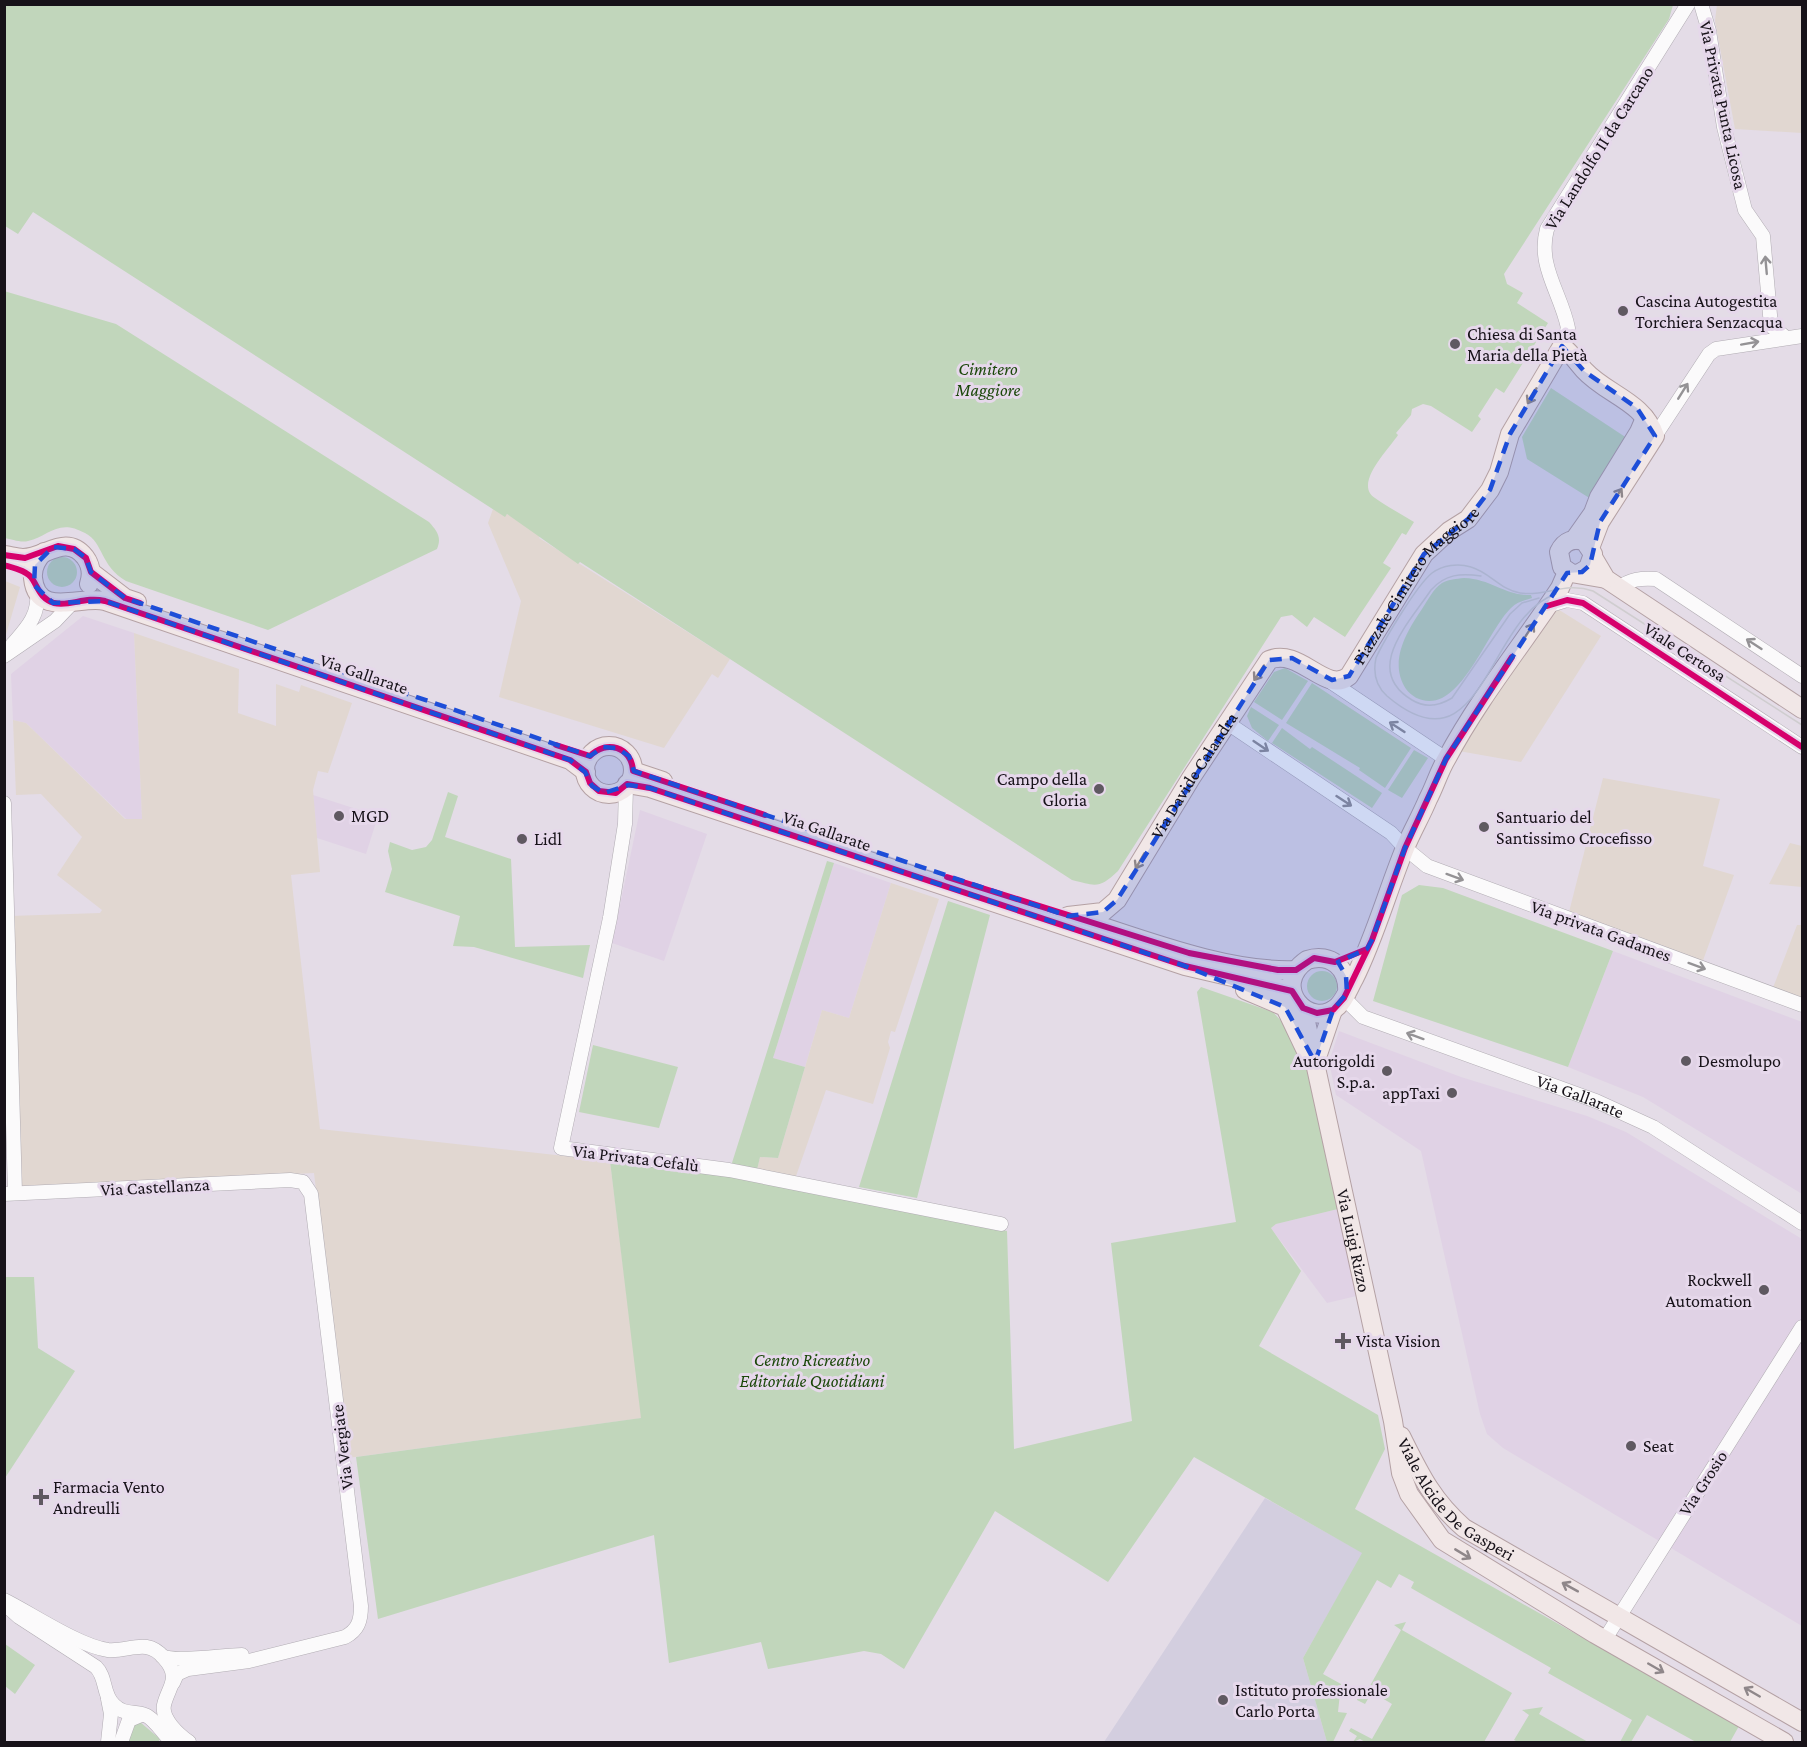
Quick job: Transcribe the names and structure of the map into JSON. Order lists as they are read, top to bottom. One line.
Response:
{"streets":{"main road":["Piazzale Cimitero Maggiore","Viale Certosa","Via Gallarate","Via Davide Calandra","Via Luigi Rizzo","Viale Alcide De Gasperi"],"street":["Via Privata Punta Licosa","Via Landolfo II da Carcano","Via privata Gadames","Via Privata Cefalù","Via Castellanza","Via Vergiate","Via Grosio"]},"crossings":[["Via Landolfo II da Carcano","Piazzale Cimitero Maggiore"],["Piazzale Cimitero Maggiore","Via Davide Calandra"],["Via Gallarate","Via Davide Calandra"],["Via Gallarate","Via Privata Cefalù"],["Via Gallarate","Via Luigi Rizzo"],["Via Castellanza","Via Vergiate"],["Via Luigi Rizzo","Viale Alcide De Gasperi"],["Via Grosio","Viale Alcide De Gasperi"]],"one_way":["Via Privata Punta Licosa","Via Davide Calandra","Via privata Gadames"],"parks":["Cimitero Maggiore","Centro Ricreativo Editoriale Quotidiani"],"places":{"other":["Cascina Autogestita Torchiera Senzacqua","Chiesa di Santa Maria della Pietà","Campo della Gloria","MGD","Santuario del Santissimo Crocefisso","Lidl","Desmolupo","Autorigoldi S.p.a.","appTaxi","Rockwell Automation","Seat","Istituto professionale Carlo Porta"],"health":["Vista Vision","Farmacia Vento Andreulli"]}}
